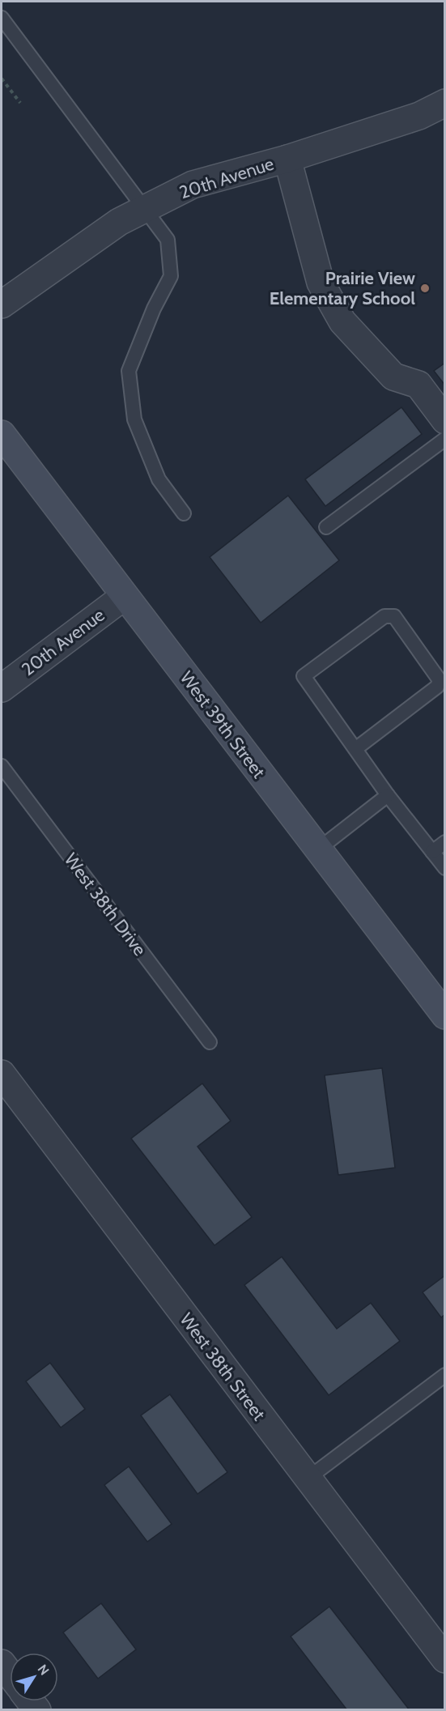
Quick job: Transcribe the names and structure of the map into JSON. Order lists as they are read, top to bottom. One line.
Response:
{"streets":{"main road":["West 39th Street"],"street":["20th Avenue","West 38th Street"],"lane":["West 38th Drive"]},"crossings":[["20th Avenue","West 39th Street"]],"places":["Prairie View Elementary School"],"north":"top right"}
